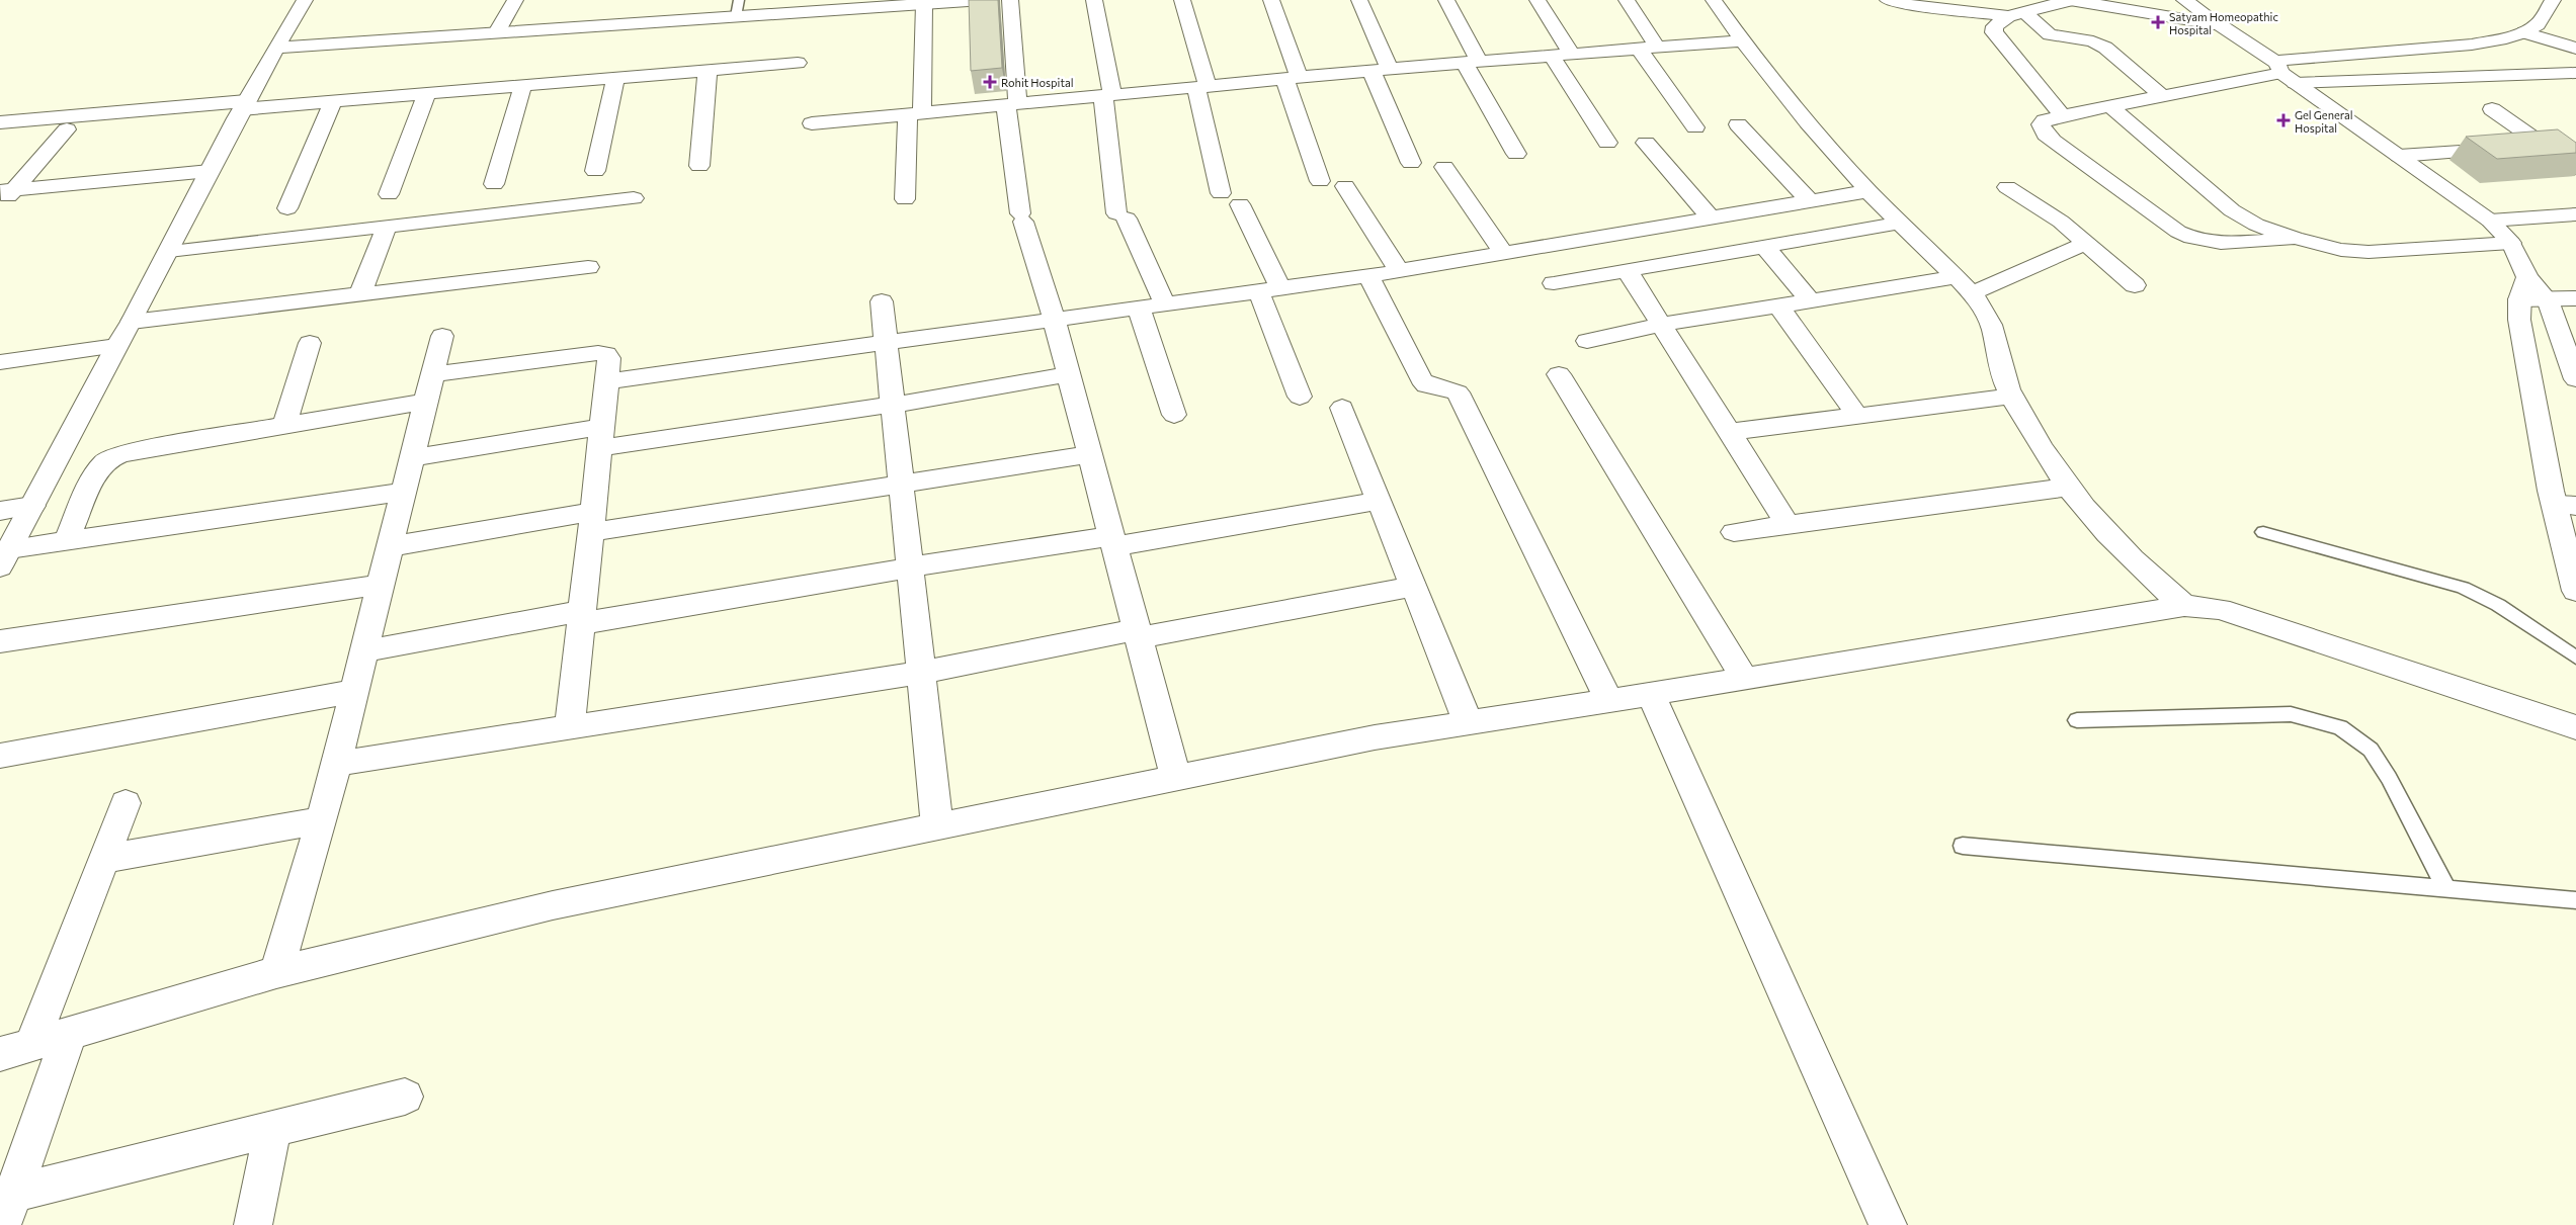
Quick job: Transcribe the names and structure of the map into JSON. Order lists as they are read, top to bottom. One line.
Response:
{"places":{"health":["Satyam Homeopathic Hospital","Rohit Hospital","Gel General Hospital"]}}
